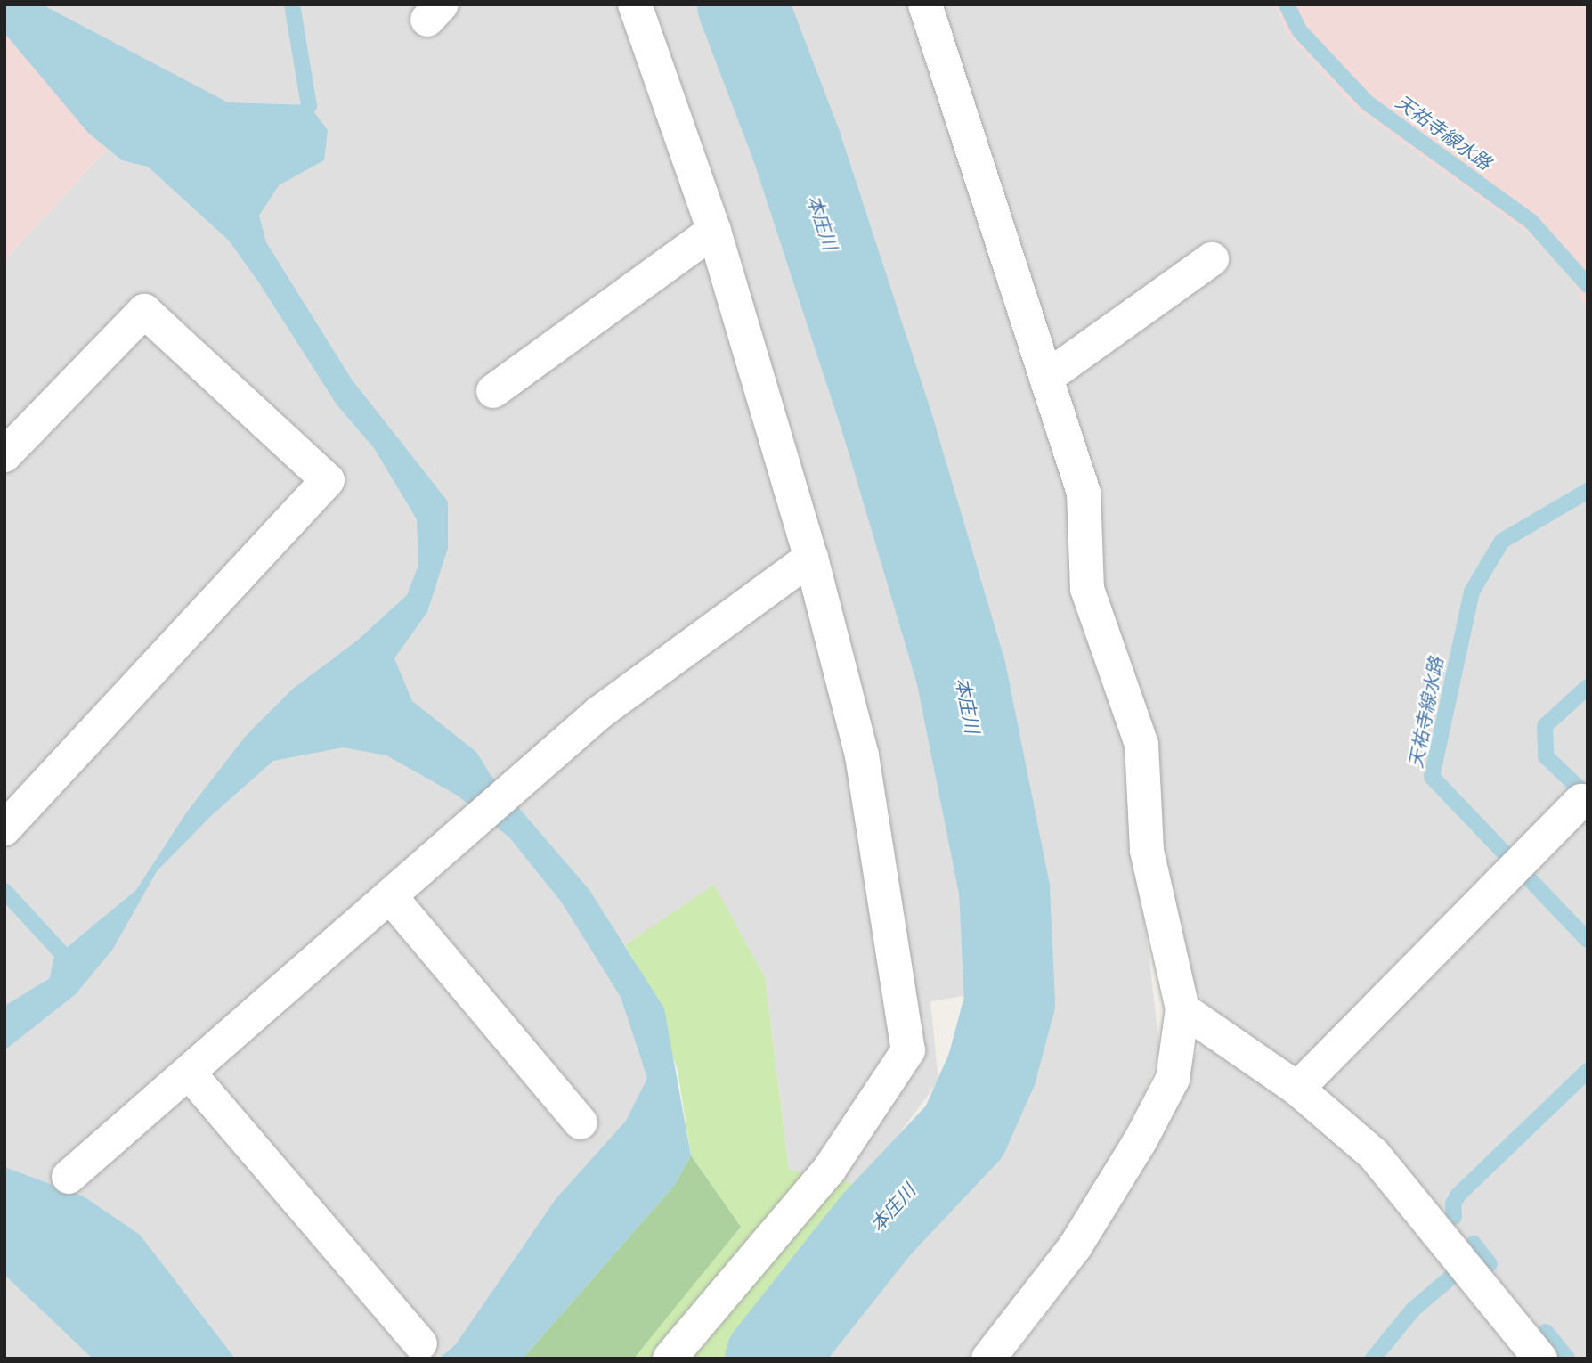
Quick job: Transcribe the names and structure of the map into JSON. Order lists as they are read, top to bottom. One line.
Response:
{"water":["天祐寺線水路","本庄川"]}
